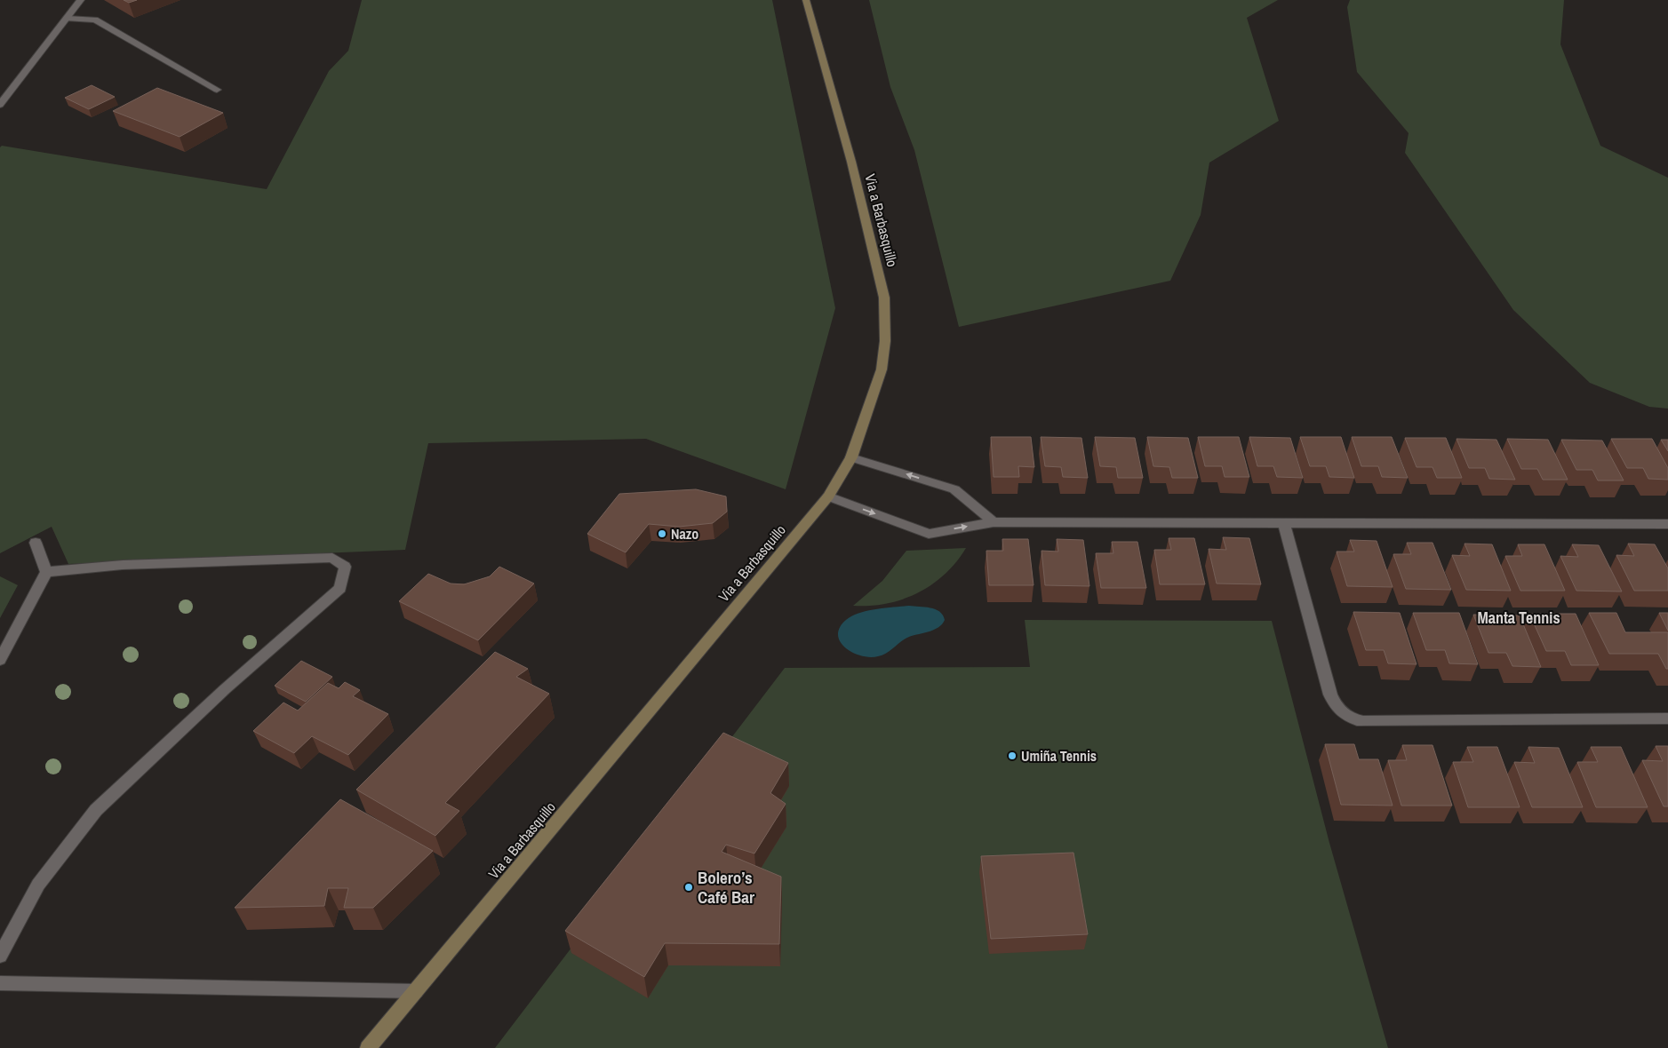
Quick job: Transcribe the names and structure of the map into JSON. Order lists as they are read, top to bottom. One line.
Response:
{"streets":{"main road":["Via a Barbasquillo"]},"districts":["Manta Tennis"],"places":["Nazo","Umiña Tennis","Bolero’s Café Bar"]}
